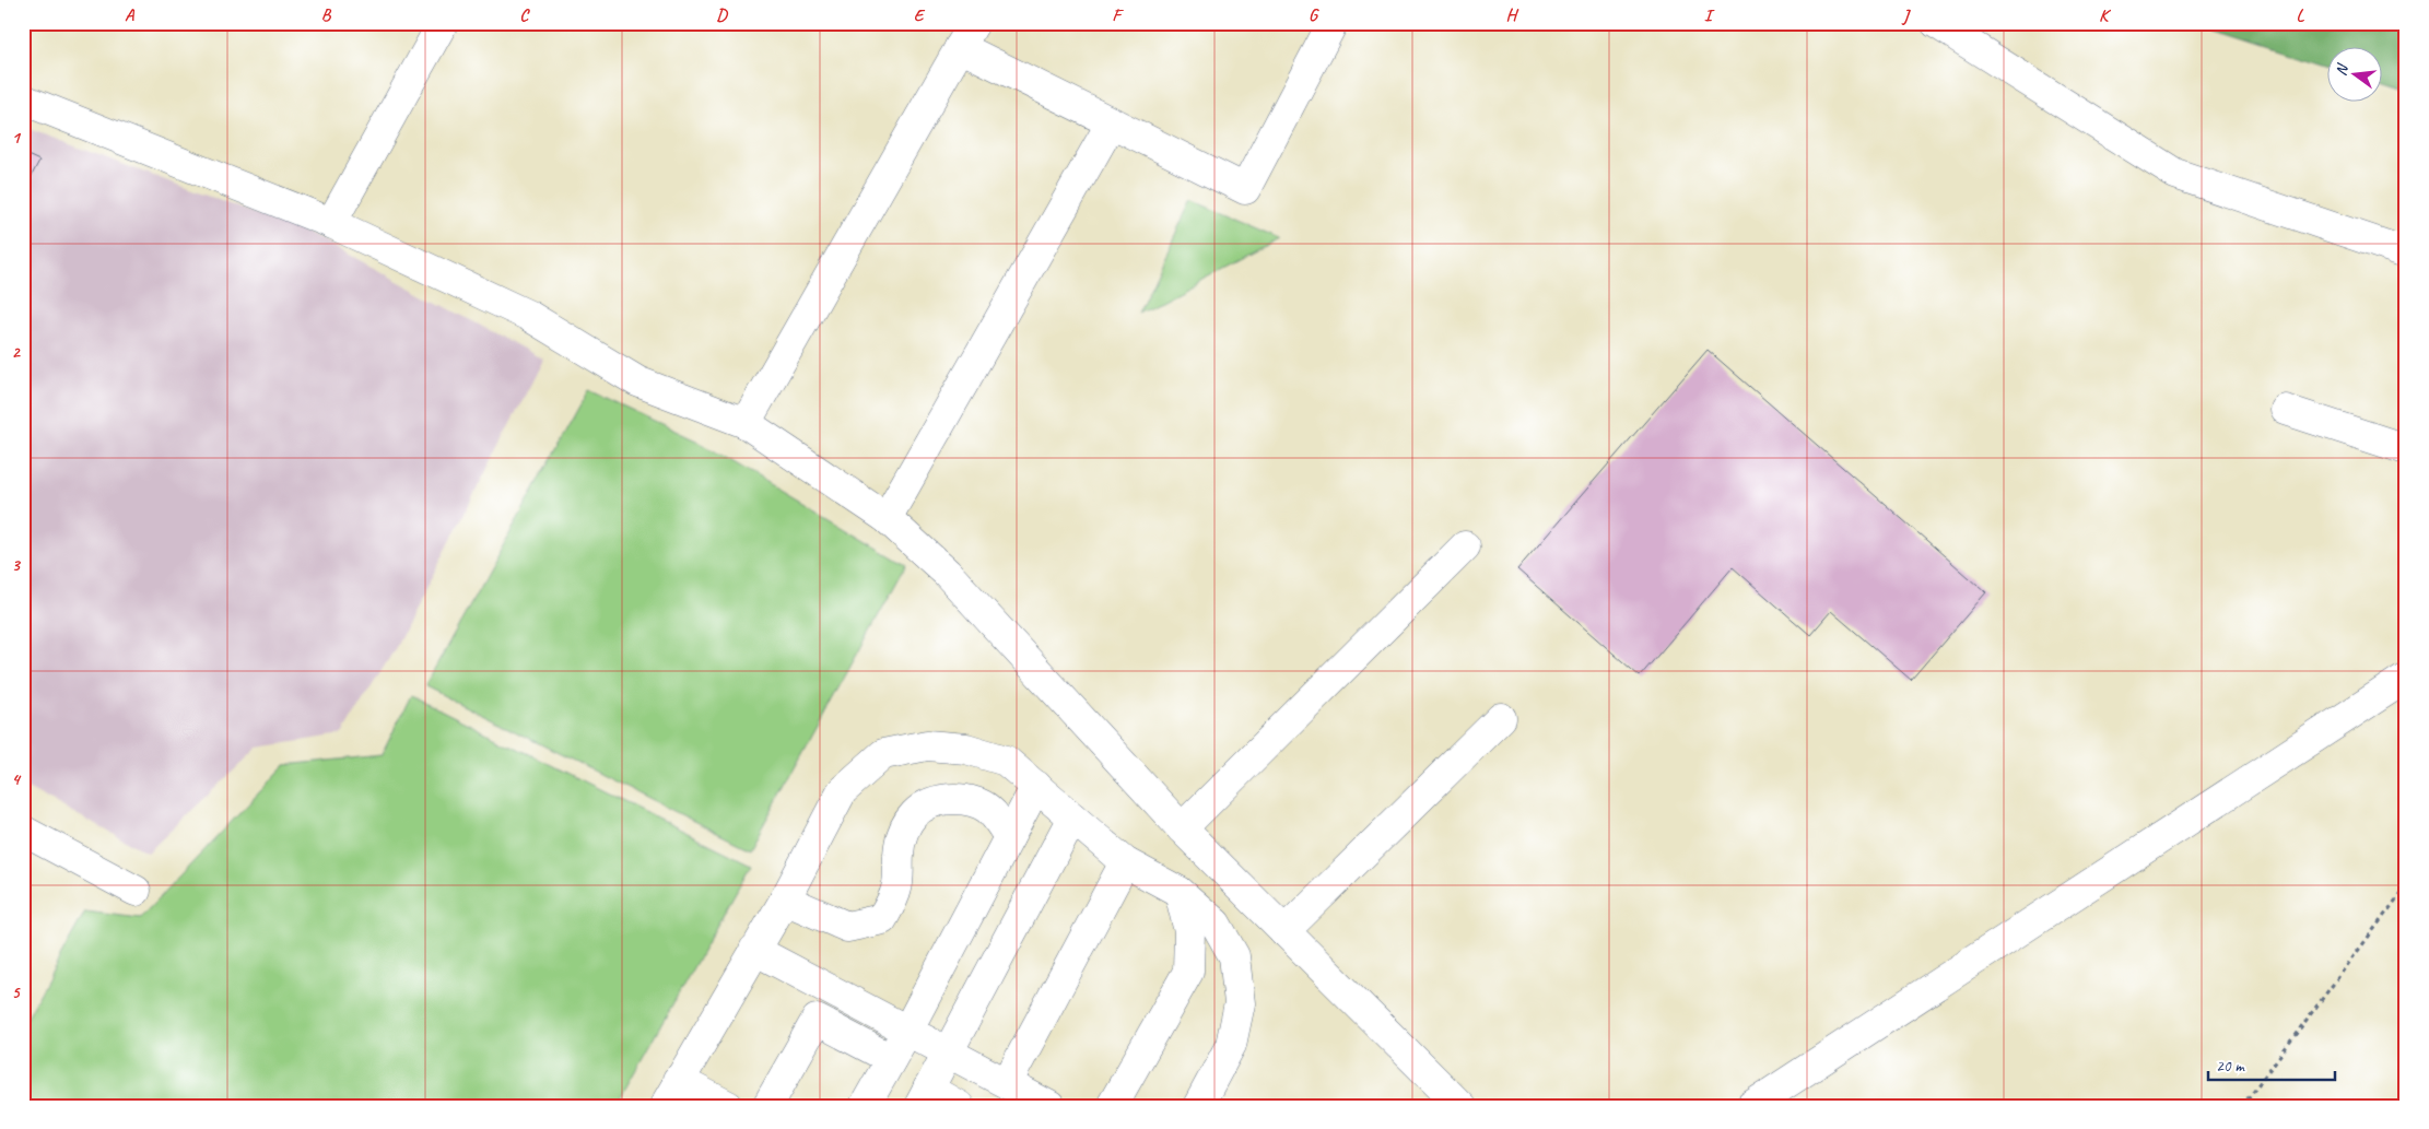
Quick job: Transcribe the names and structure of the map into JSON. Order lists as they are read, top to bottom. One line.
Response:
{"scale_bar":"20 m","north":"left","grid":{"columns":["A","B","C","D","E","F","G","H","I","J","K","L"],"rows":["1","2","3","4","5"]}}
